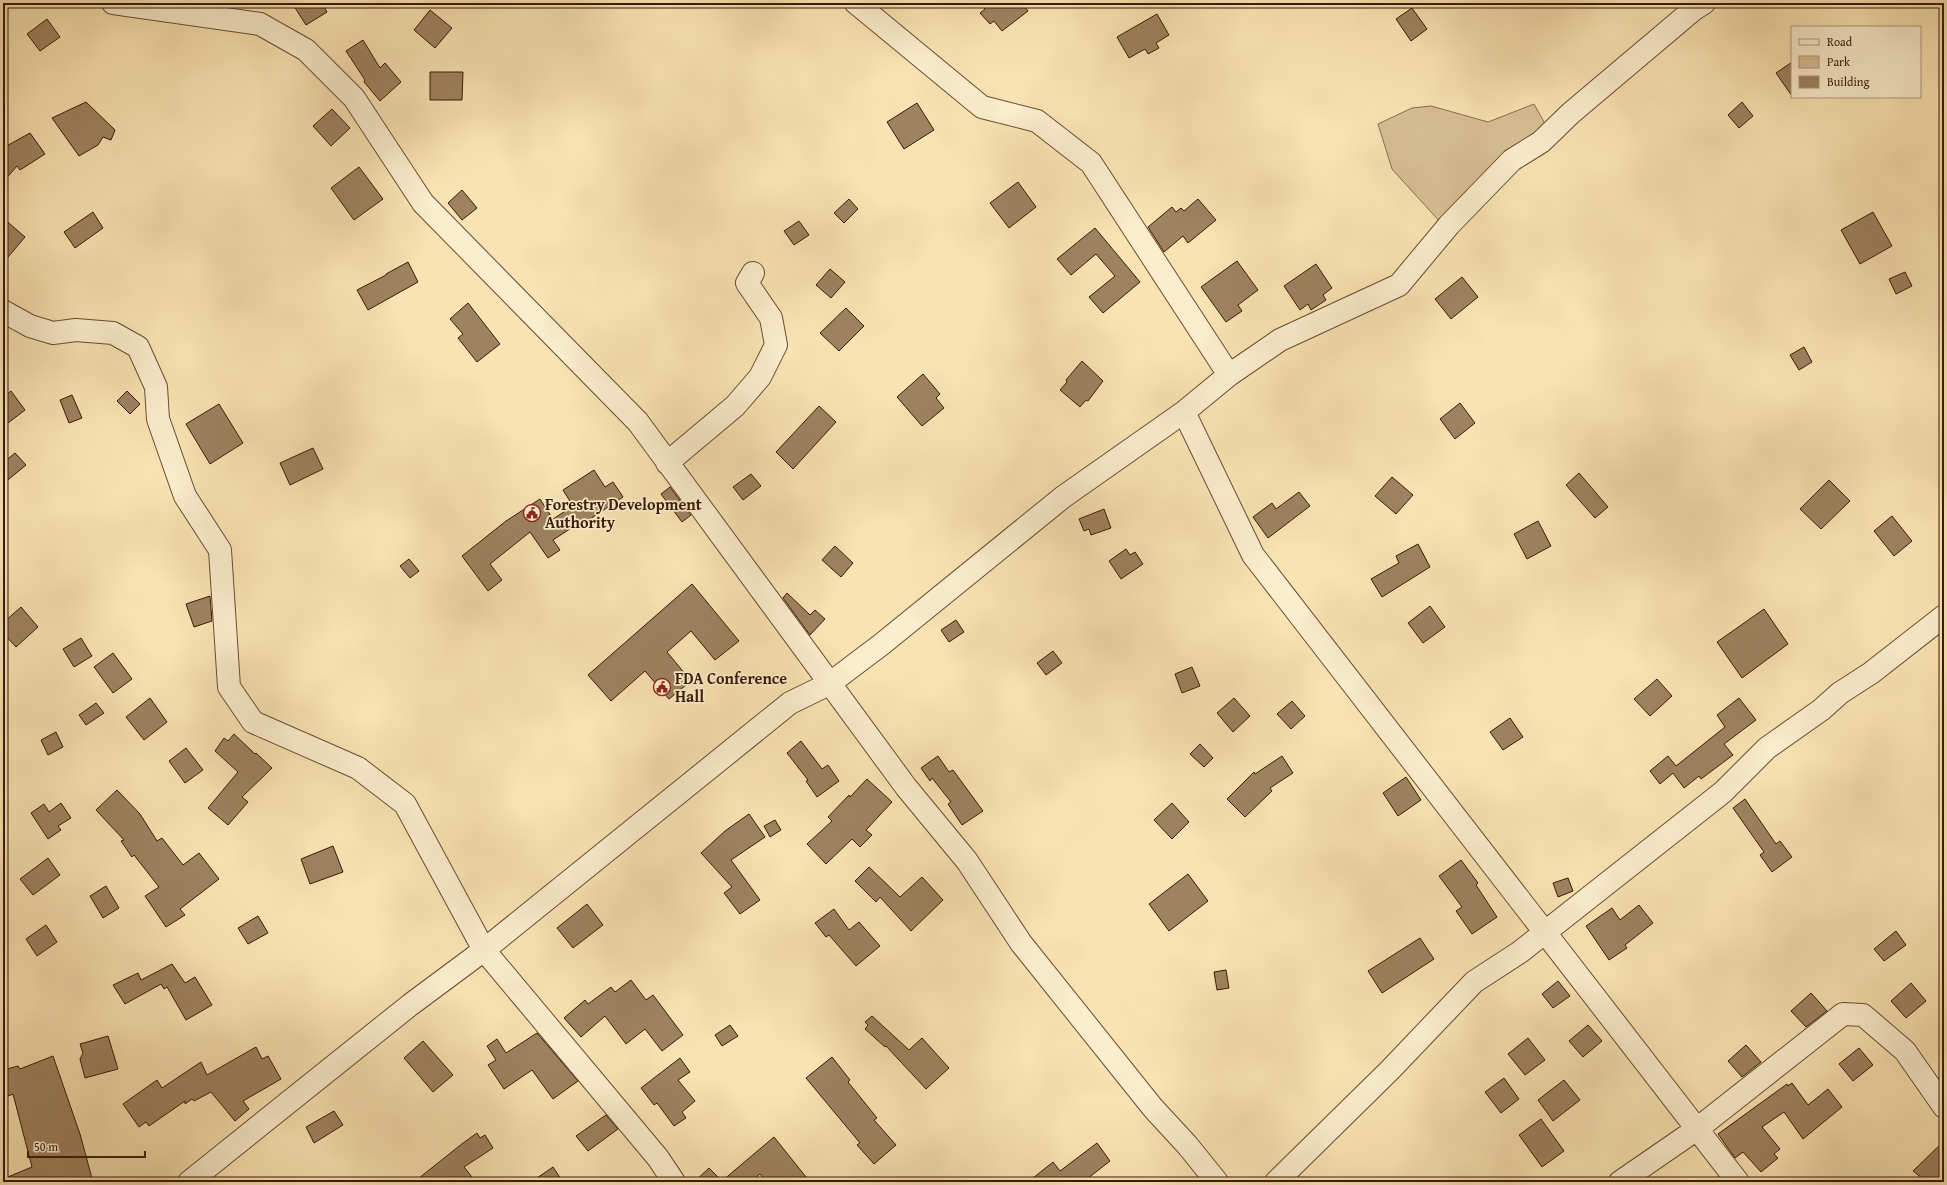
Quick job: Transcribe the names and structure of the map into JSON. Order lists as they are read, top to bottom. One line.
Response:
{"places":{"public building":["Forestry Development Authority","FDA Conference Hall"]},"legend":["Road","Park","Building"],"scale_bar":"50 m"}
